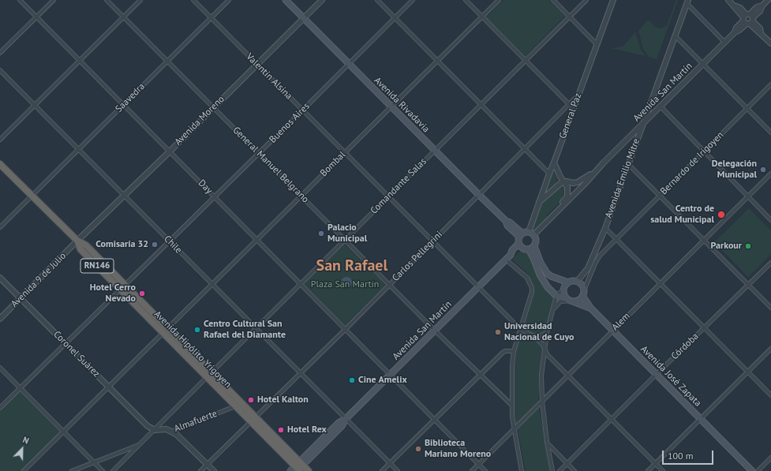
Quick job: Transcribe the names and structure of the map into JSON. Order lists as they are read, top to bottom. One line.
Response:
{"streets":{"highway":["RN146","Avenida Hipólito Yrigoyen"],"main road":["Avenida San Martín","Avenida Rivadavia","Avenida José Zapata"],"street":["Valentín Alsina","Saavedra","General Paz","Avenida Moreno","Buenos Aires","Bernardo de Irigoyen","Bombal","General Manuel Belgrano","Avenida Emilio Mitre","Comandante Salas","Day","Chile","Carlos Pellegrini","Avenida 9 de Julio","Alem","Córdoba","Coronel Suárez","Almafuerte"]},"crossings":[["Valentín Alsina","Avenida San Martín"],["Valentín Alsina","Saavedra"],["Valentín Alsina","Avenida Moreno"],["Valentín Alsina","Buenos Aires"],["Valentín Alsina","Bombal"],["Valentín Alsina","Comandante Salas"],["Valentín Alsina","Carlos Pellegrini"],["Valentín Alsina","Alem"],["Valentín Alsina","Córdoba"],["Avenida San Martín","Avenida Rivadavia"],["Avenida San Martín","General Paz"],["Avenida San Martín","General Manuel Belgrano"],["Avenida San Martín","Avenida Emilio Mitre"],["Avenida San Martín","Day"],["Avenida San Martín","Chile"],["Avenida San Martín","RN146"],["Avenida San Martín","Avenida Hipólito Yrigoyen"],["Avenida San Martín","Avenida José Zapata"],["Saavedra","General Manuel Belgrano"],["Saavedra","Day"],["Saavedra","Chile"],["Saavedra","Avenida Hipólito Yrigoyen"],["Avenida Rivadavia","General Paz"],["Avenida Rivadavia","Avenida Moreno"],["Avenida Rivadavia","Buenos Aires"],["Avenida Rivadavia","Bombal"],["Avenida Rivadavia","Comandante Salas"],["Avenida Rivadavia","Carlos Pellegrini"],["Avenida Rivadavia","Avenida José Zapata"],["General Paz","Carlos Pellegrini"],["General Paz","Avenida José Zapata"],["Avenida Moreno","General Manuel Belgrano"],["Avenida Moreno","Day"],["Avenida Moreno","Chile"],["Avenida Moreno","Avenida 9 de Julio"],["Avenida Moreno","Avenida Hipólito Yrigoyen"],["Buenos Aires","General Manuel Belgrano"],["Buenos Aires","Day"],["Buenos Aires","Chile"],["Buenos Aires","Avenida Hipólito Yrigoyen"],["Buenos Aires","Coronel Suárez"],["Bernardo de Irigoyen","Avenida Emilio Mitre"],["Bernardo de Irigoyen","Avenida José Zapata"],["Bombal","General Manuel Belgrano"],["Bombal","Day"],["Bombal","Chile"],["Bombal","Avenida Hipólito Yrigoyen"],["Bombal","Coronel Suárez"],["General Manuel Belgrano","Comandante Salas"],["General Manuel Belgrano","Carlos Pellegrini"],["Avenida Emilio Mitre","Avenida José Zapata"],["Comandante Salas","Day"],["Comandante Salas","Chile"],["Comandante Salas","Avenida Hipólito Yrigoyen"],["Comandante Salas","Coronel Suárez"],["Comandante Salas","Almafuerte"],["Day","Carlos Pellegrini"],["Day","Alem"],["Chile","Carlos Pellegrini"],["Carlos Pellegrini","Avenida Hipólito Yrigoyen"],["RN146","Avenida Hipólito Yrigoyen"],["Avenida 9 de Julio","Avenida Hipólito Yrigoyen"],["Avenida 9 de Julio","Coronel Suárez"],["Alem","Avenida José Zapata"],["Córdoba","Avenida José Zapata"],["Avenida Hipólito Yrigoyen","Almafuerte"],["Coronel Suárez","Almafuerte"]],"districts":["San Rafael"],"parks":["Plaza San Martín"],"places":["Delegación Municipal","Centro de salud Municipal","Palacio Municipal","Comisaría 32","Parkour","Hotel Cerro Nevado","Centro Cultural San Rafael del Diamante","Universidad Nacional de Cuyo","Cine Amelix","Hotel Kalton","Hotel Rex","Biblioteca Mariano Moreno"],"scale_bar":"100 m","north":"top right"}
